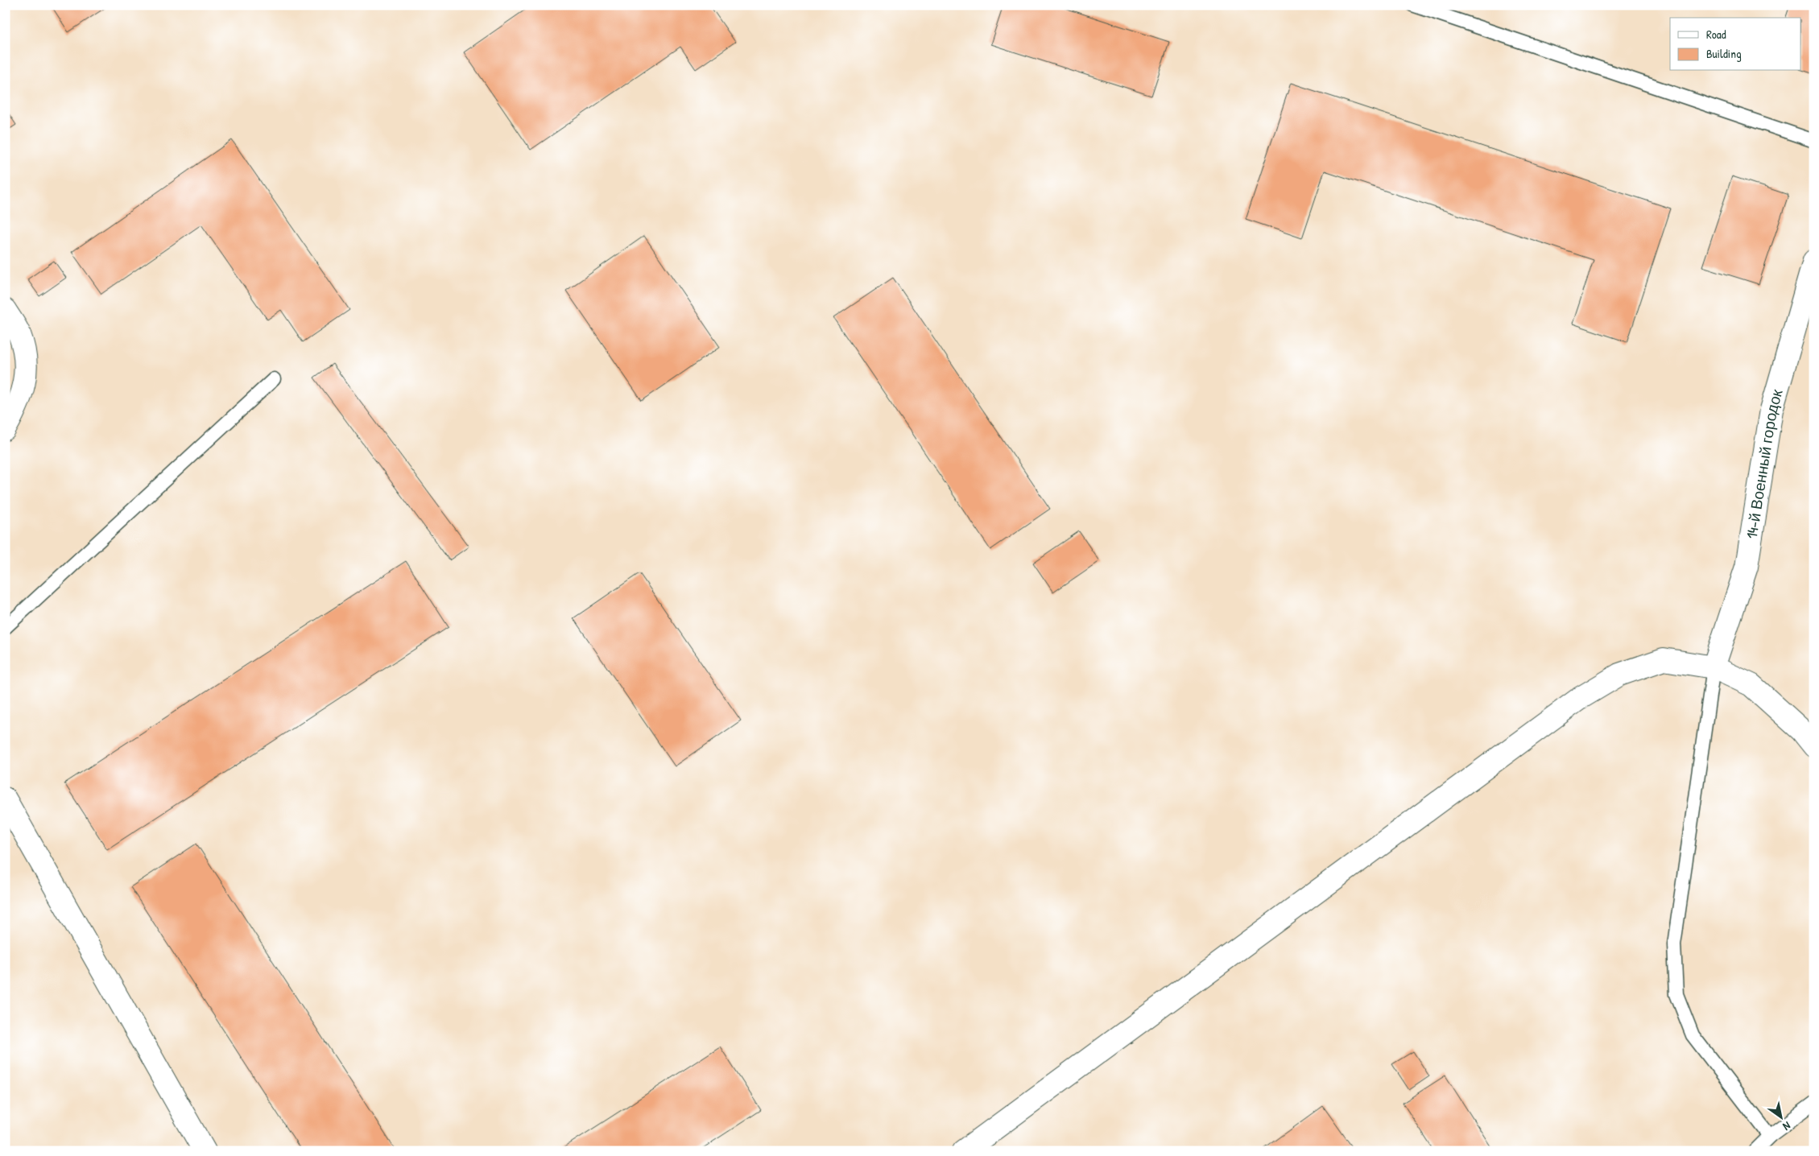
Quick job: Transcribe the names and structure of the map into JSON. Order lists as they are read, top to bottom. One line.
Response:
{"streets":{"street":["14-й Военный городок"]},"legend":["Road","Building"],"north":"bottom right"}
